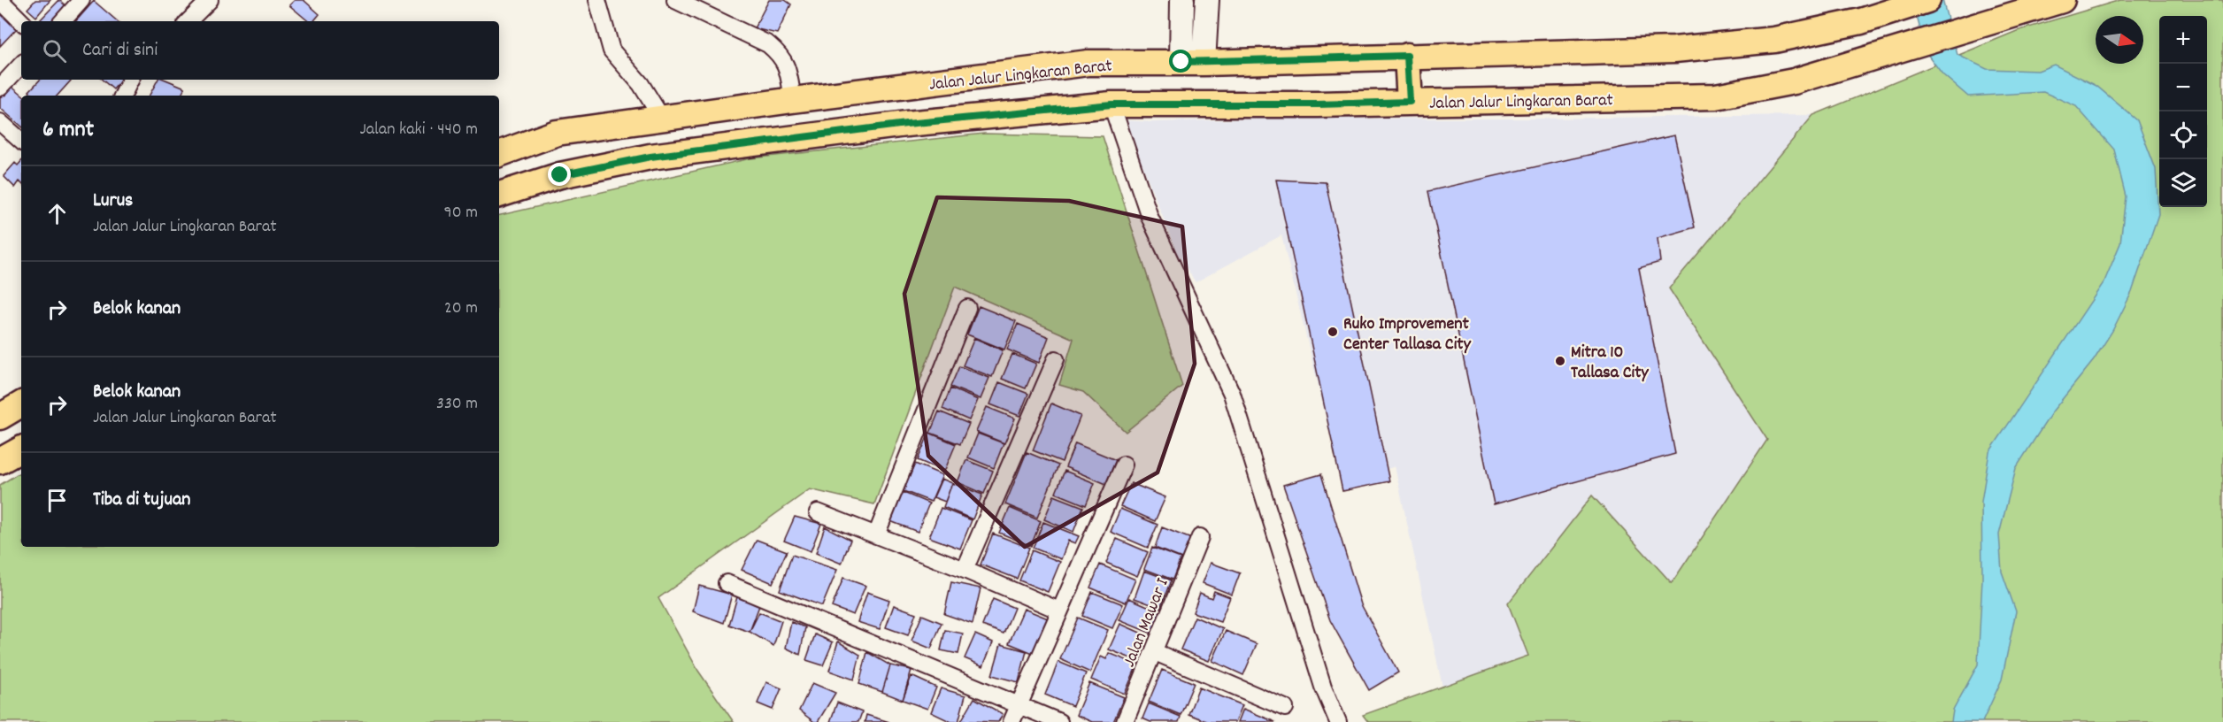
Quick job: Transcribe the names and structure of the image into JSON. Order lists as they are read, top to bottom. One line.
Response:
{"streets":{"main road":["Jalan Jalur Lingkaran Barat"],"street":["Jalan Mawar I"]},"places":["Ruko Improvement Center Tallasa City","Mitra 10 Tallasa City"],"north":"right","page":{"map_buttons":["+","−"],"search":"Cari di sini","heading":["6 mnt","Jalan kaki · 440 m"],"list":[["Lurus","Jalan Jalur Lingkaran Barat","90 m"],["Belok kanan","20 m"],["Belok kanan","Jalan Jalur Lingkaran Barat","330 m"],"Tiba di tujuan"]}}
